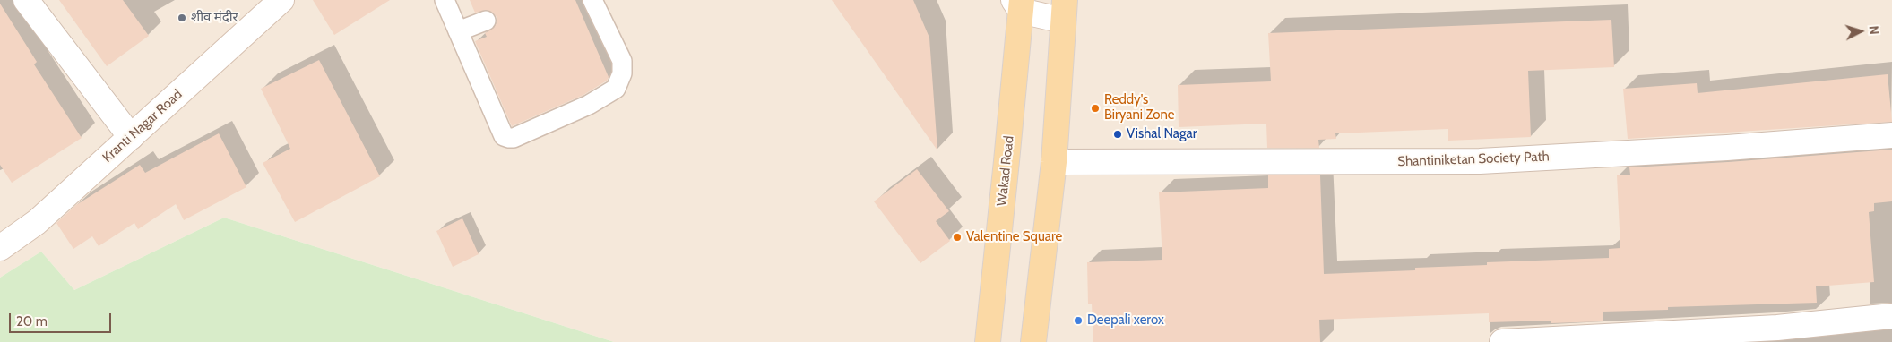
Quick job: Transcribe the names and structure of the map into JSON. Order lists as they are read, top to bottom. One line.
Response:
{"streets":{"main road":["Wakad Road"],"street":["Kranti Nagar Road","Shantiniketan Society Path"]},"places":["शीव मंदीर","Reddy's Biryani Zone","Vishal Nagar","Valentine Square","Deepali xerox"],"scale_bar":"20 m","north":"right"}
